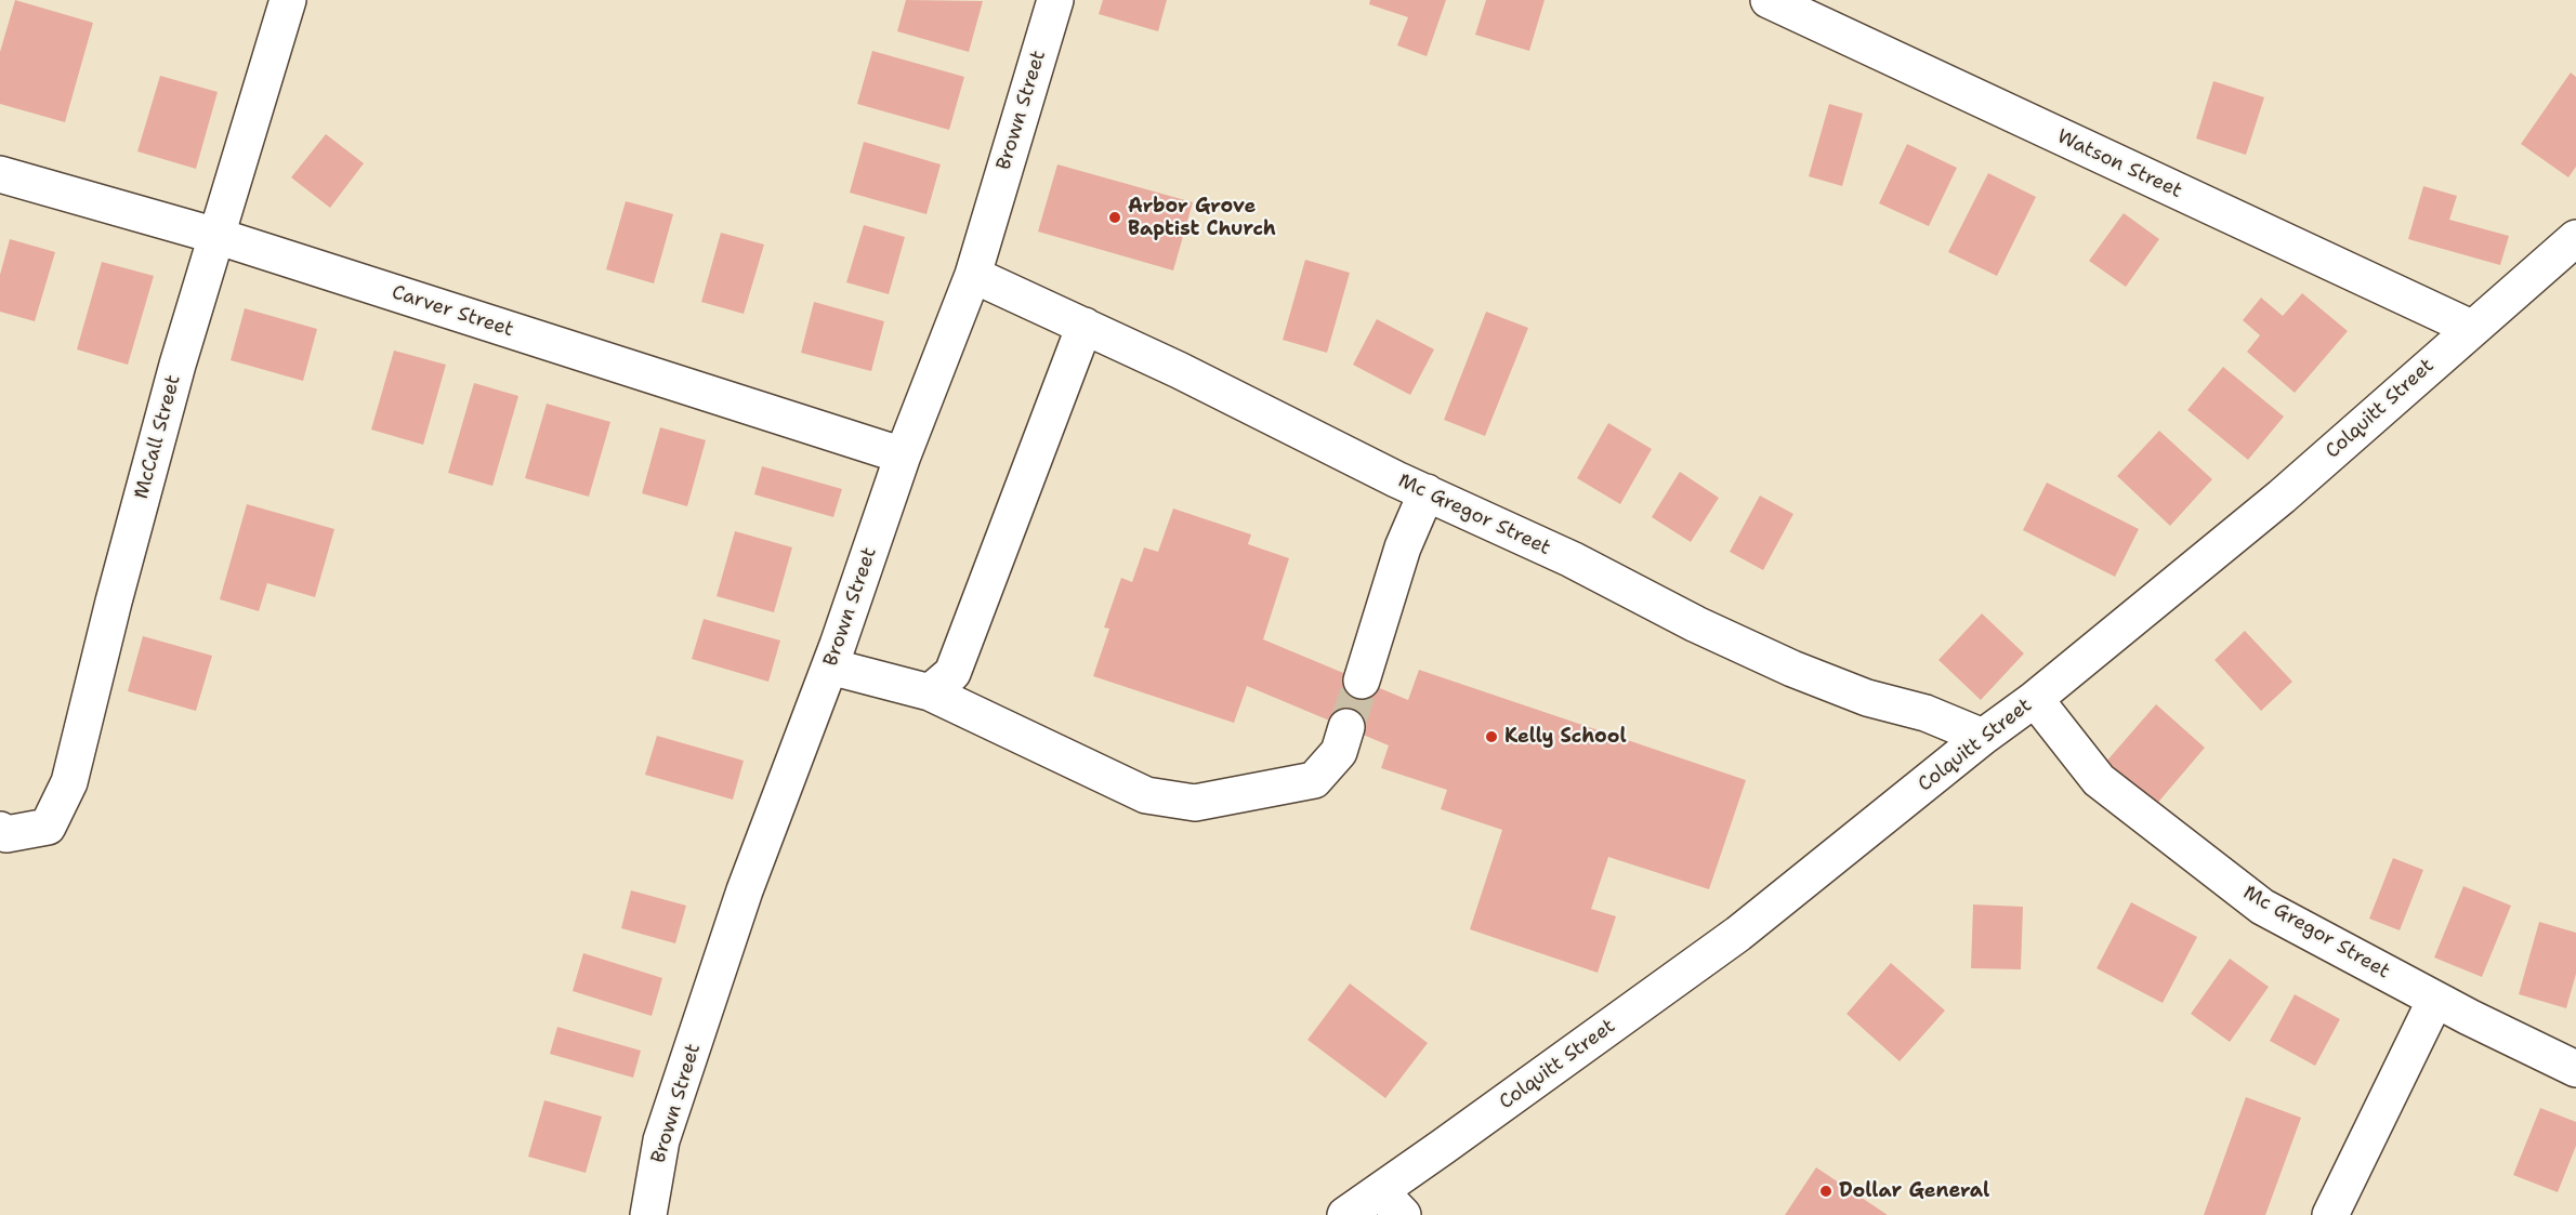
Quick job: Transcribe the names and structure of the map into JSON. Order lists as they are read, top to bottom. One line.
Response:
{"streets":{"street":["Brown Street","Watson Street","Carver Street","Colquitt Street","McCall Street","Mc Gregor Street"]},"crossings":[["Brown Street","Carver Street"],["Brown Street","Mc Gregor Street"],["Watson Street","Colquitt Street"],["Carver Street","McCall Street"],["Colquitt Street","Mc Gregor Street"]],"places":["Arbor Grove Baptist Church","Kelly School","Dollar General"]}
